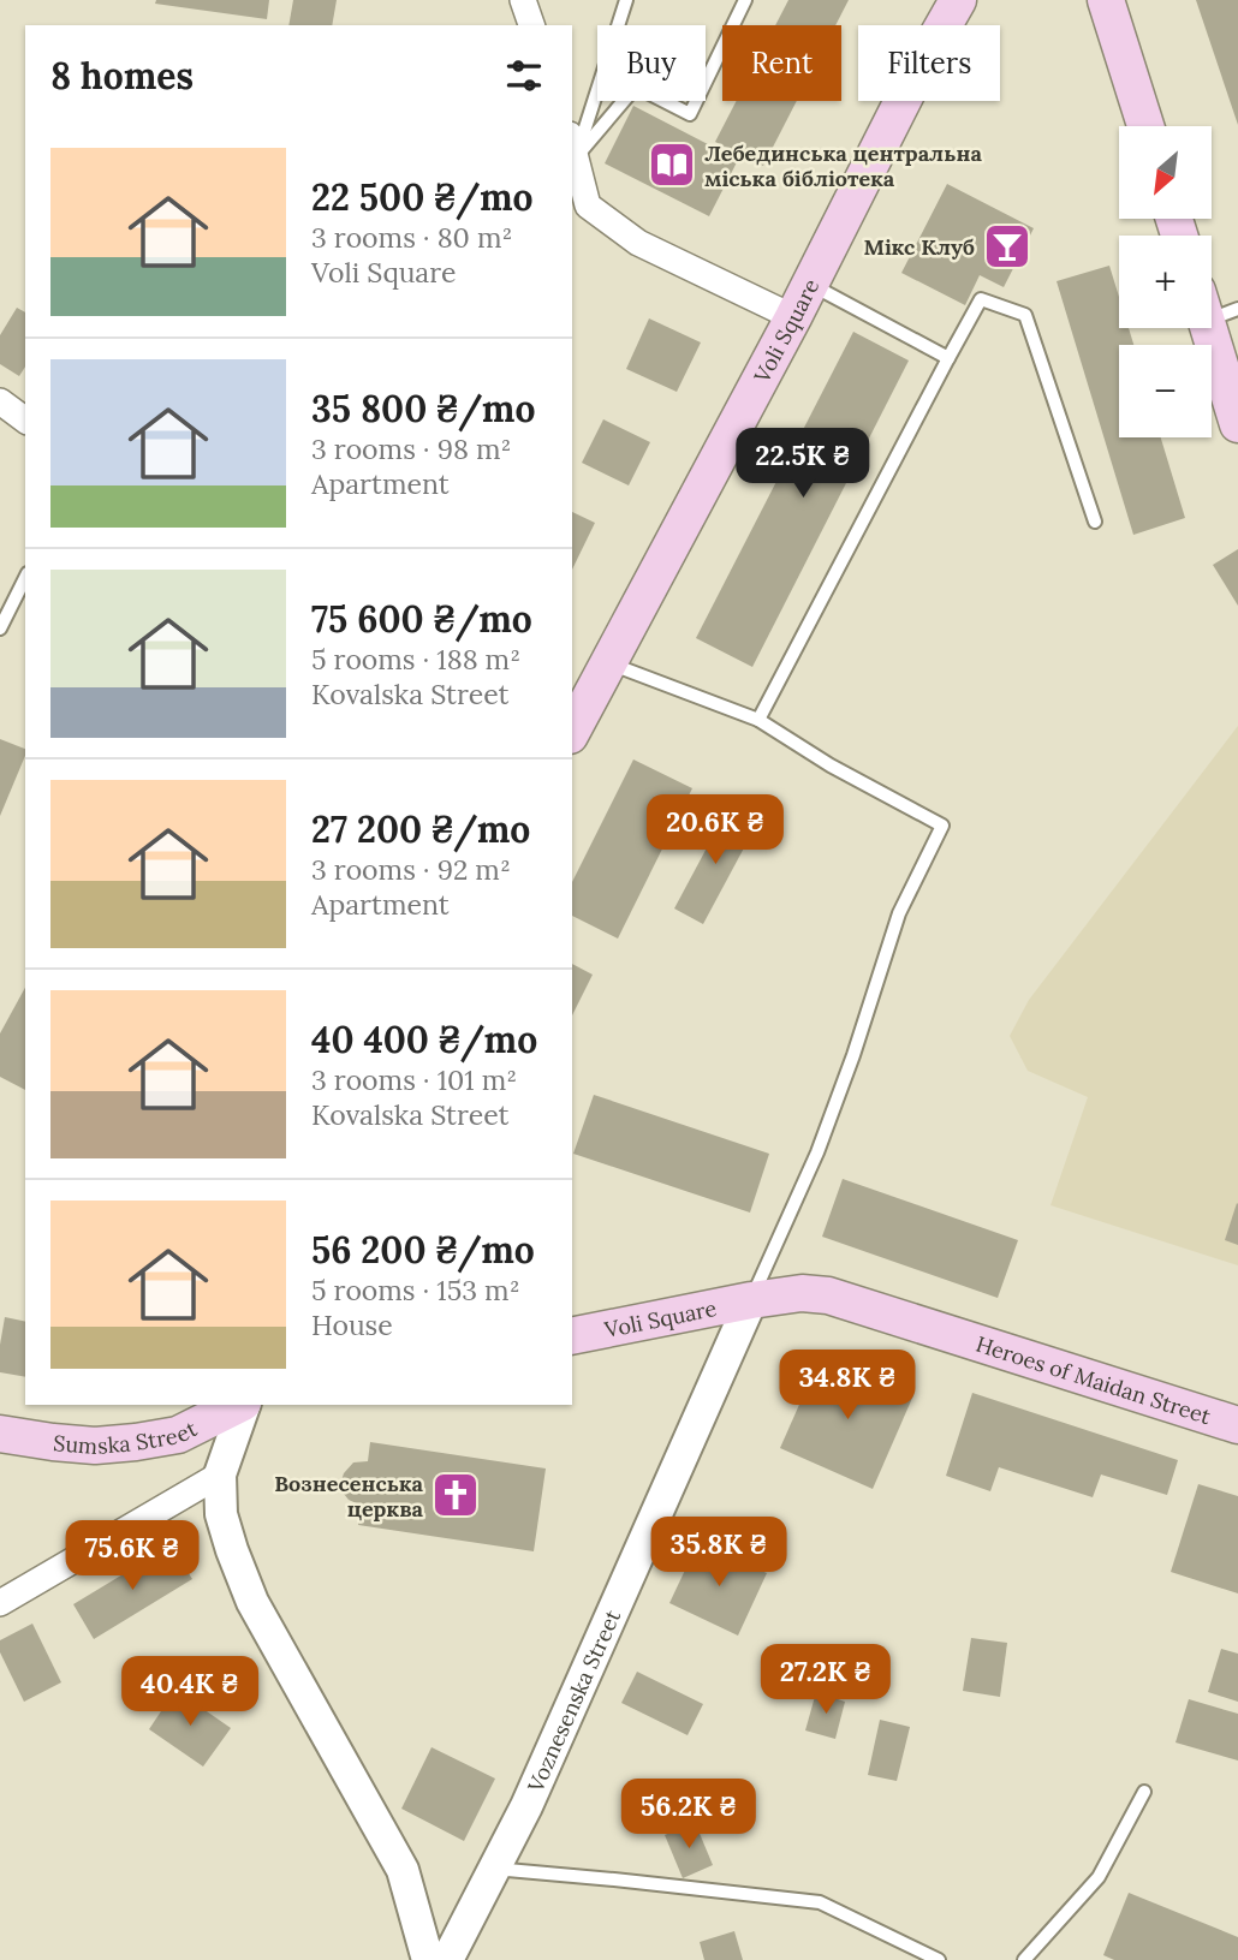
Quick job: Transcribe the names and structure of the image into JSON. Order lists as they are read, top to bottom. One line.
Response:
{"streets":{"main road":["Voli Square","Heroes of Maidan Street","Sumska Street"],"street":["Voznesenska Street"]},"crossings":[["Voli Square","Heroes of Maidan Street"],["Voli Square","Voznesenska Street"],["Heroes of Maidan Street","Voznesenska Street"]],"places":{"library":["Лебединська центральна міська бібліотека"],"bar":["Мікс Клуб"],"church":["Вознесенська церква"]},"north":"bottom left","page":{"chip":["Buy","Rent","Filters"],"heading":"8 homes","map_buttons":["+","−"],"list":[{"name":"22 500 ₴/mo","note":"3 rooms · 80 m² · Voli Square"},{"name":"35 800 ₴/mo","note":"3 rooms · 98 m² · Apartment"},{"name":"75 600 ₴/mo","note":"5 rooms · 188 m² · Kovalska Street"},{"name":"27 200 ₴/mo","note":"3 rooms · 92 m² · Apartment"},{"name":"40 400 ₴/mo","note":"3 rooms · 101 m² · Kovalska Street"},{"name":"56 200 ₴/mo","note":"5 rooms · 153 m² · House"}],"price":["22.5K ₴","20.6K ₴","34.8K ₴","35.8K ₴","75.6K ₴","27.2K ₴","40.4K ₴","56.2K ₴"]}}
